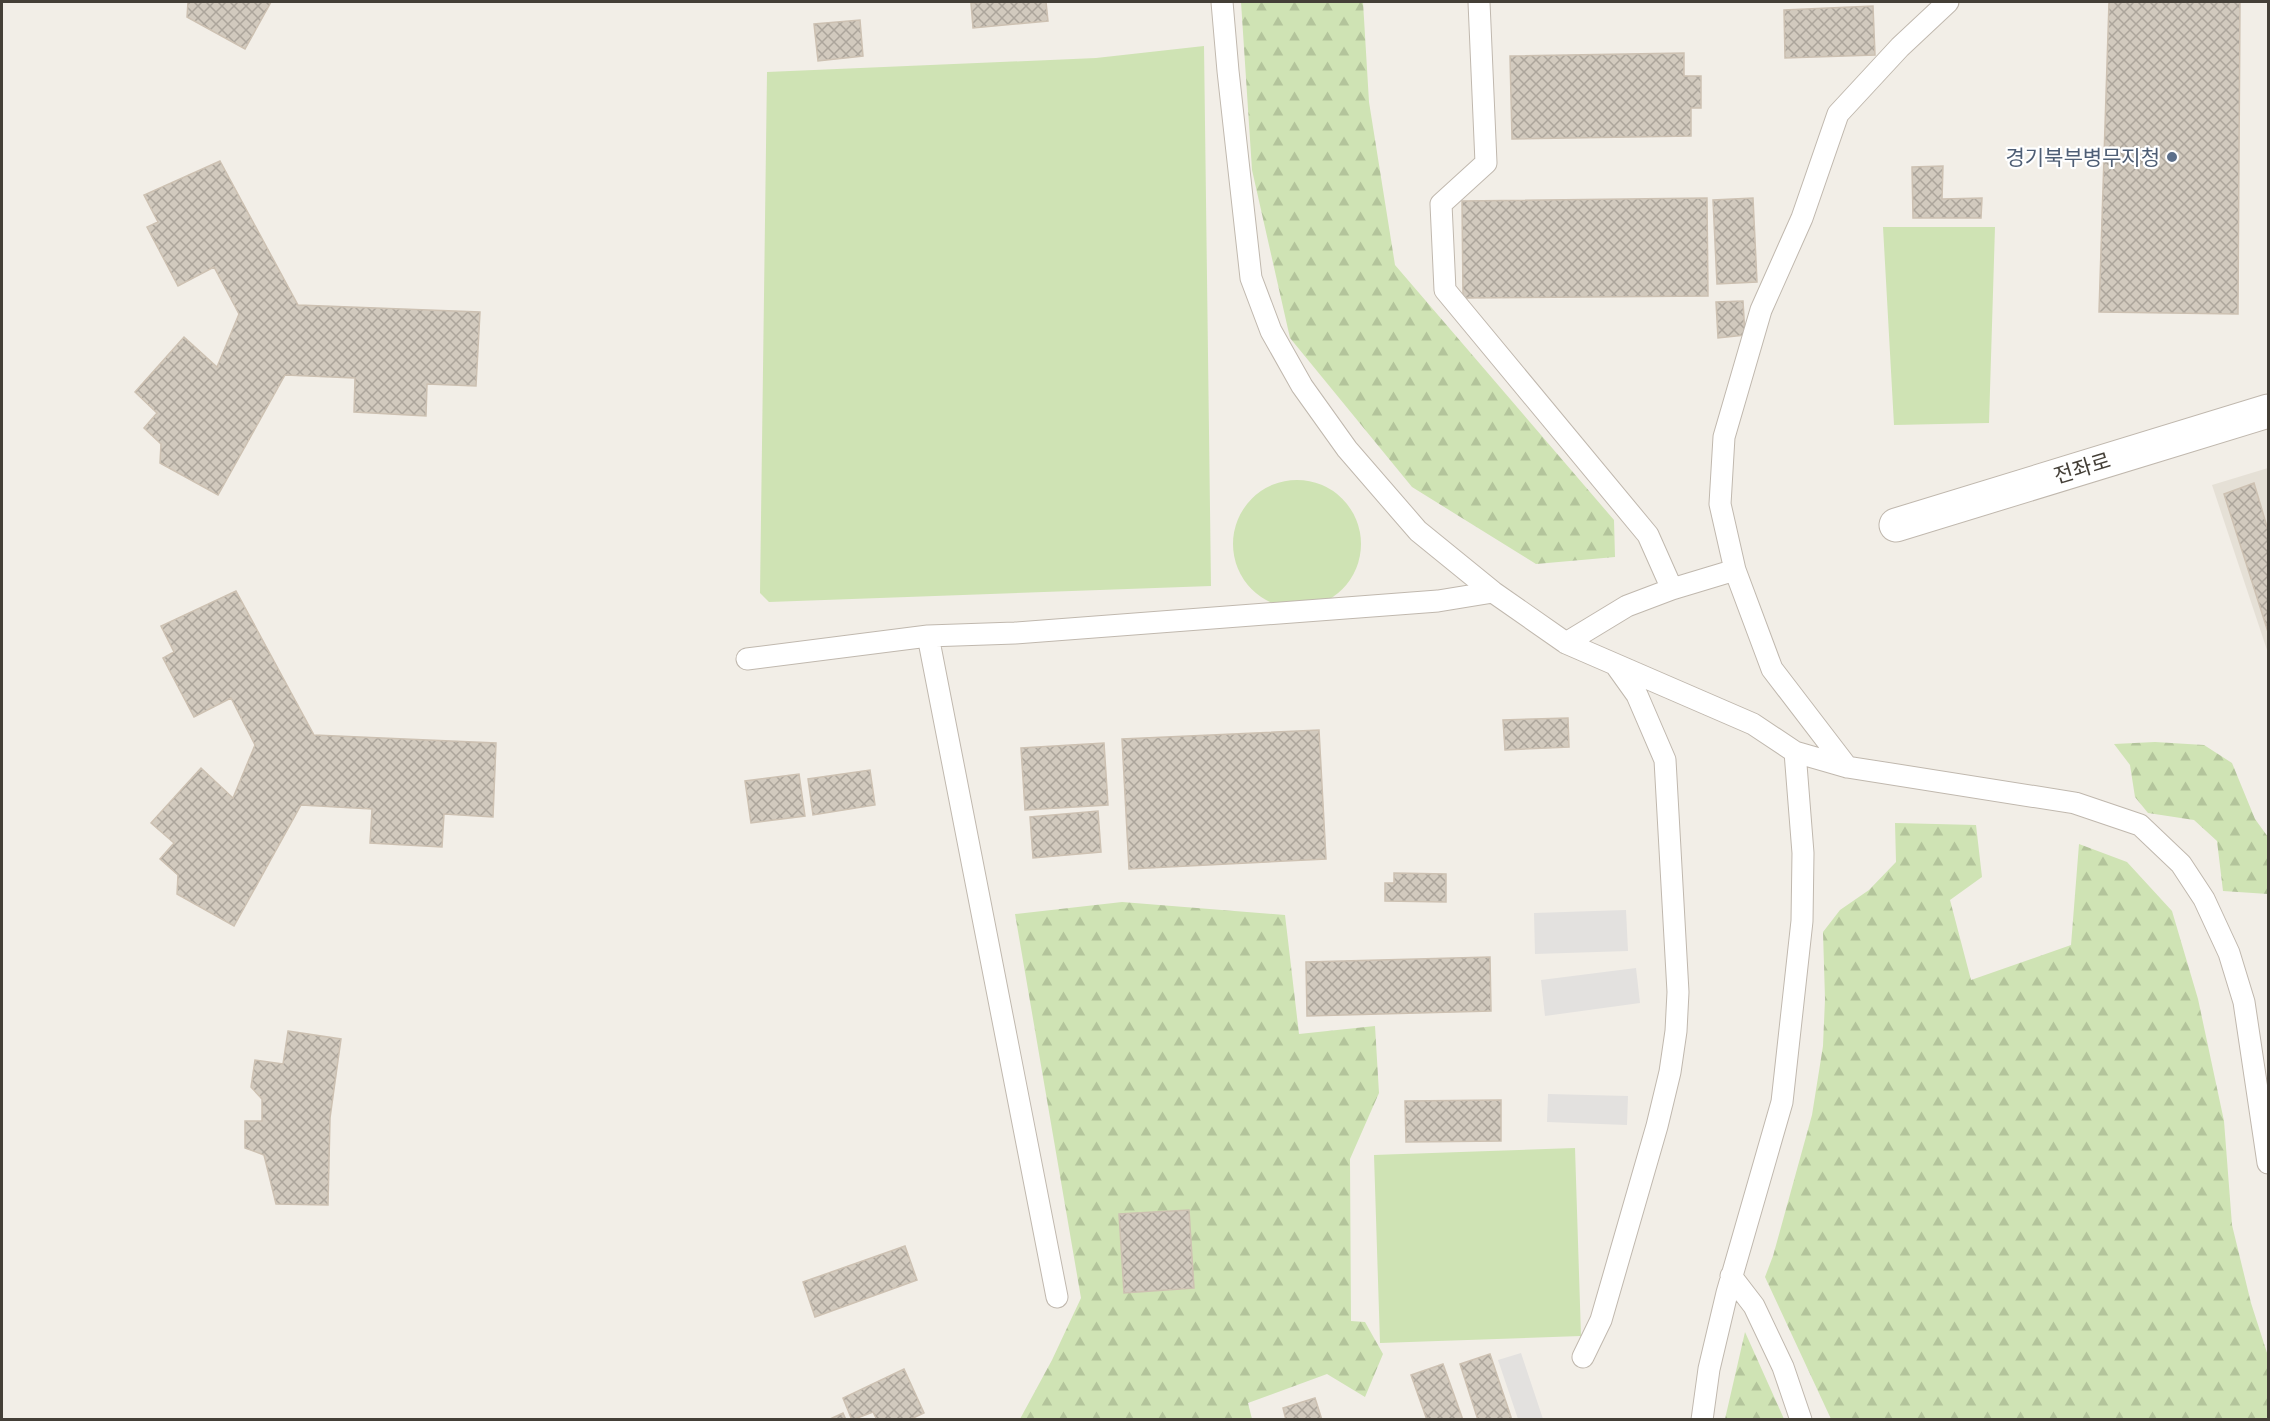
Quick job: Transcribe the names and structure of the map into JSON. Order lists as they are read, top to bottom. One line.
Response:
{"streets":{"street":["전좌로"]},"places":["경기북부병무지청"]}
